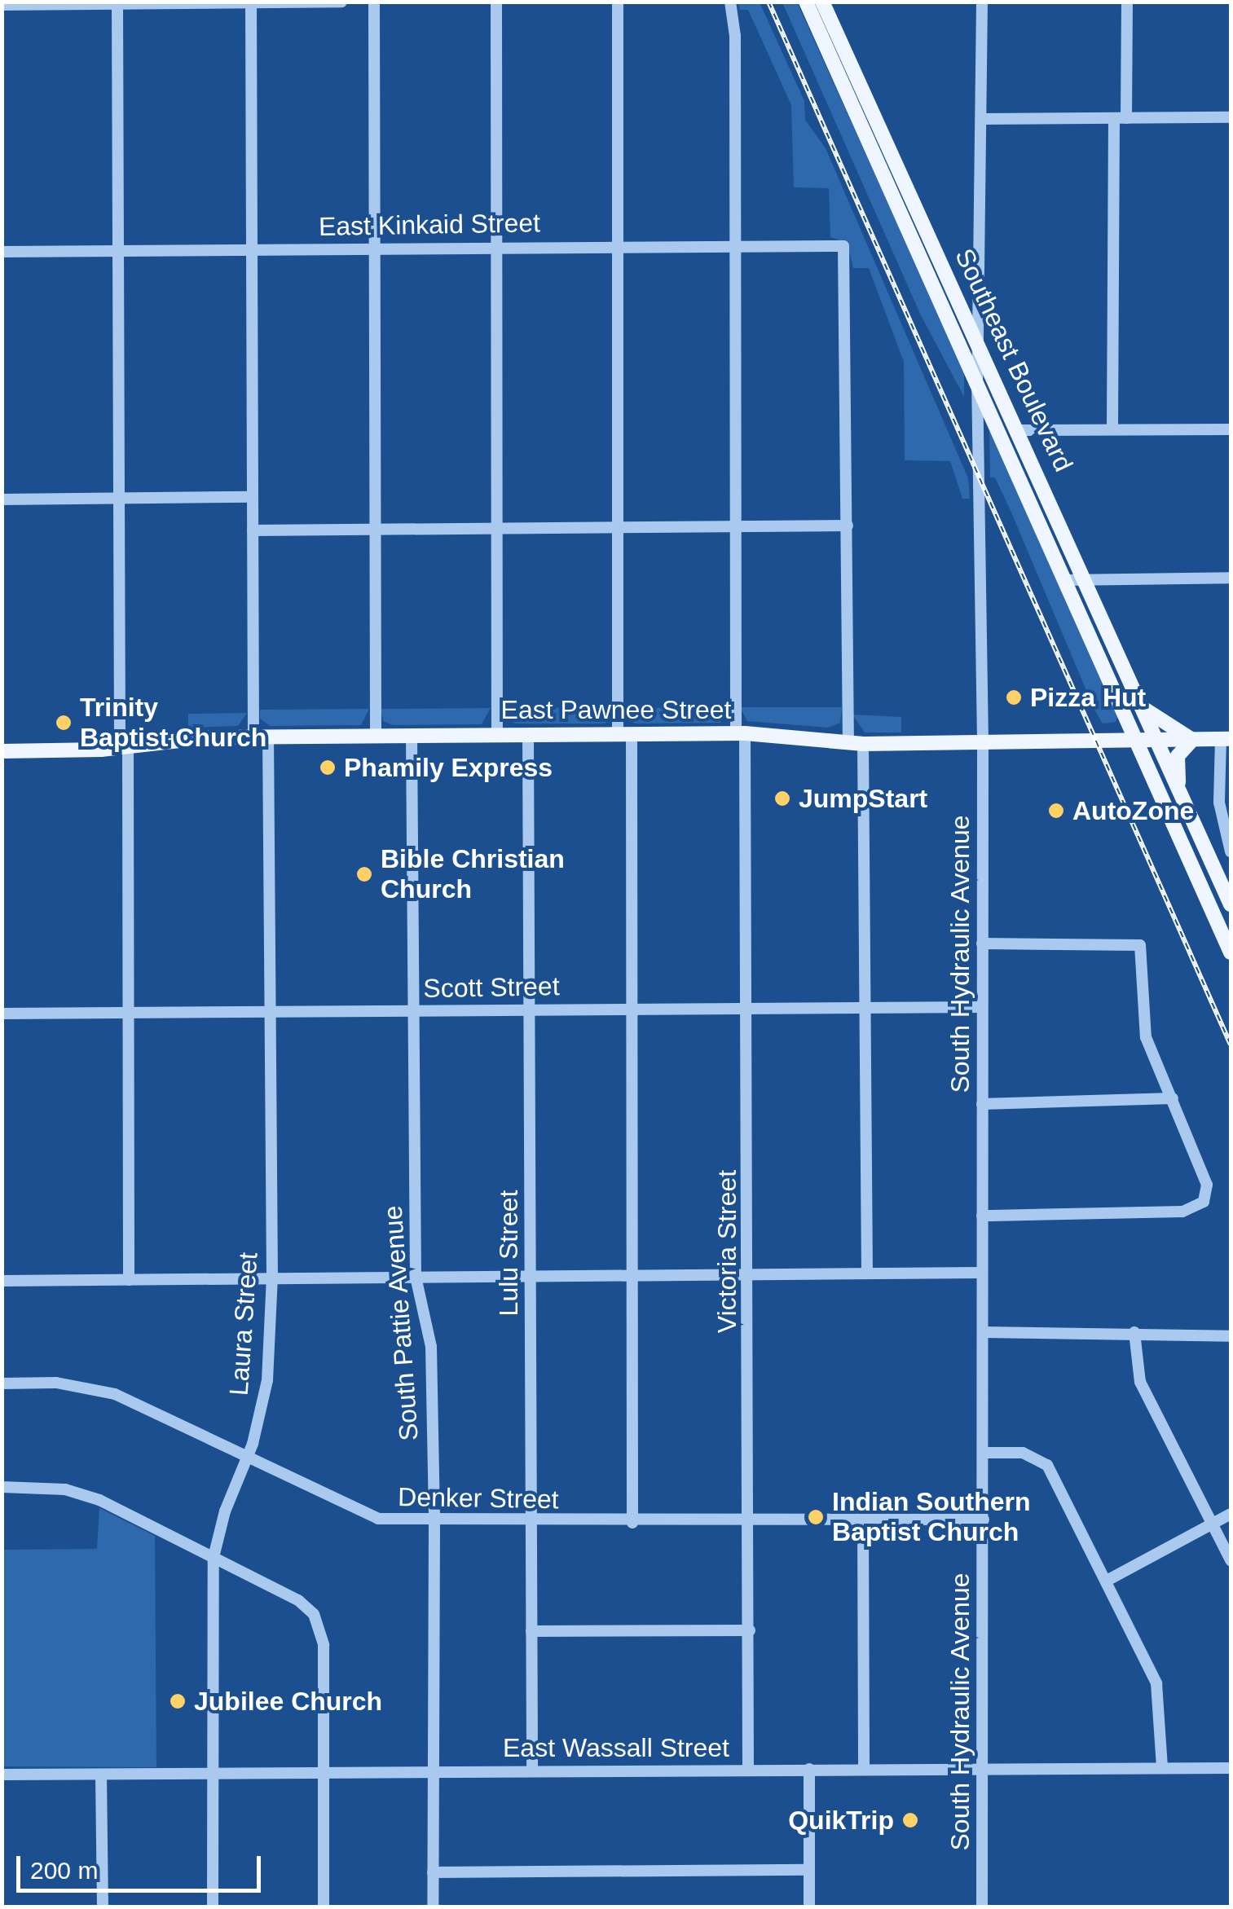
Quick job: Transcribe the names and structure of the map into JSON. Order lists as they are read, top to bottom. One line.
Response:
{"streets":{"main road":["Southeast Boulevard","East Pawnee Street"],"street":["East Kinkaid Street","South Hydraulic Avenue","Scott Street","Victoria Street","Lulu Street","South Pattie Avenue","Laura Street","Denker Street","East Wassall Street"]},"crossings":[["East Kinkaid Street","Victoria Street"],["East Kinkaid Street","Laura Street"],["Southeast Boulevard","East Pawnee Street"],["Southeast Boulevard","South Hydraulic Avenue"],["East Pawnee Street","South Hydraulic Avenue"],["East Pawnee Street","Victoria Street"],["East Pawnee Street","Lulu Street"],["East Pawnee Street","South Pattie Avenue"],["East Pawnee Street","Laura Street"],["South Hydraulic Avenue","Scott Street"],["South Hydraulic Avenue","Denker Street"],["South Hydraulic Avenue","East Wassall Street"],["Scott Street","Victoria Street"],["Scott Street","Lulu Street"],["Scott Street","South Pattie Avenue"],["Scott Street","Laura Street"],["Victoria Street","Denker Street"],["Victoria Street","East Wassall Street"],["Lulu Street","Denker Street"],["Lulu Street","East Wassall Street"],["South Pattie Avenue","Denker Street"],["South Pattie Avenue","East Wassall Street"],["Laura Street","Denker Street"],["Laura Street","East Wassall Street"]],"places":["Pizza Hut","Trinity Baptist Church","Phamily Express","JumpStart","AutoZone","Bible Christian Church","Indian Southern Baptist Church","Jubilee Church","QuikTrip"],"scale_bar":"200 m"}
